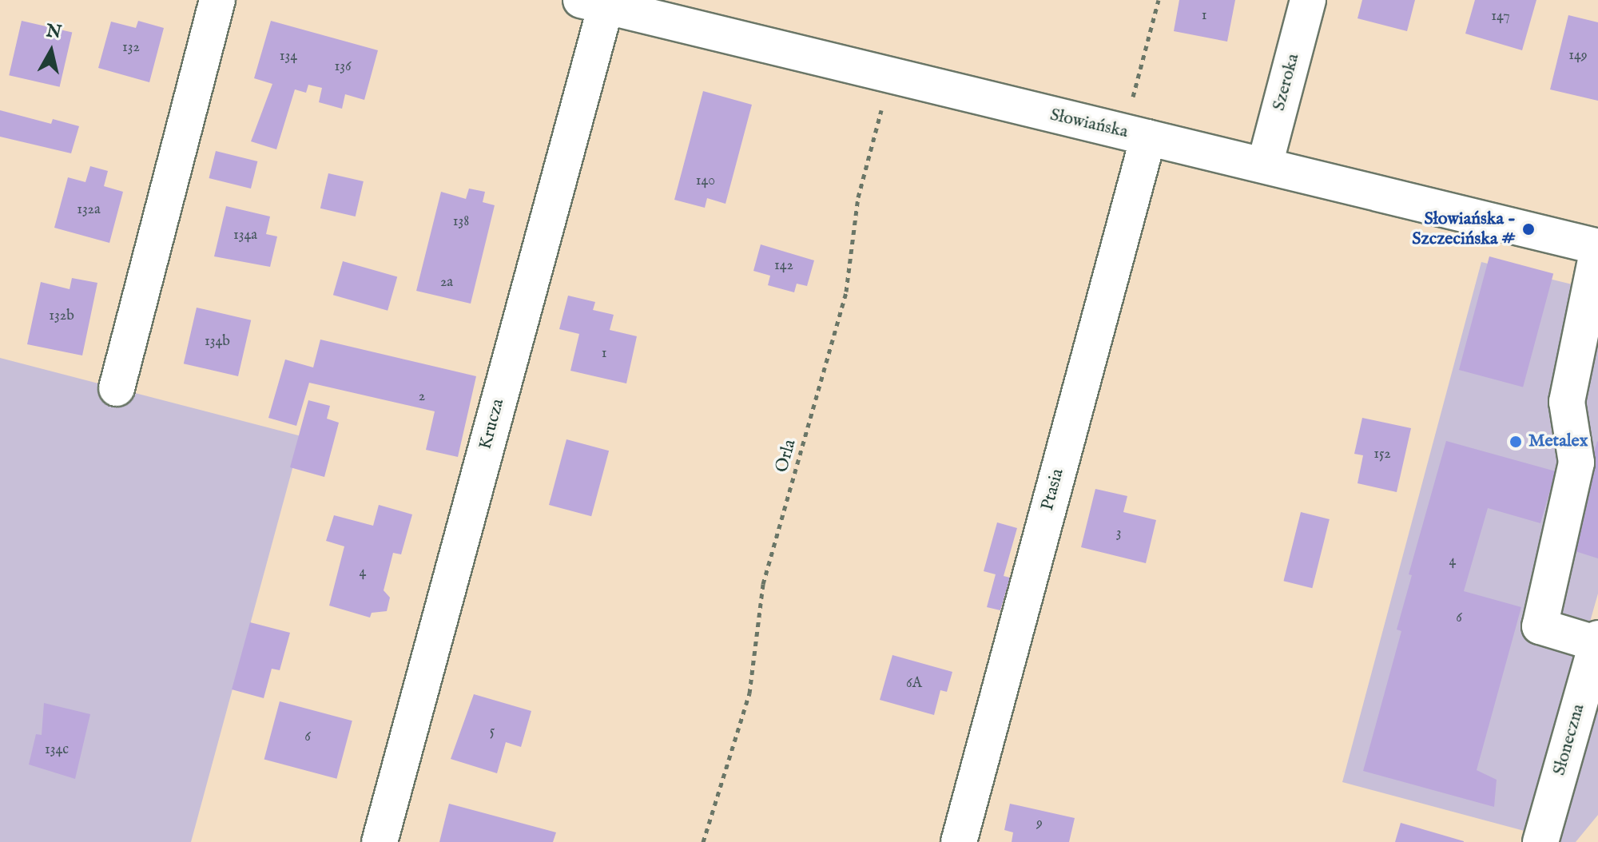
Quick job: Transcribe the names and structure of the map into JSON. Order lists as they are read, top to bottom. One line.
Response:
{"streets":{"street":["Szeroka","Słowiańska","Krucza","Ptasia","Słoneczna"],"path":["Orla"]},"crossings":[["Szeroka","Słowiańska"],["Słowiańska","Krucza"],["Słowiańska","Orla"],["Słowiańska","Ptasia"]],"places":["Słowiańska - Szczecińska #","Metalex"],"house_numbers":["1","147","132","149","134","136","140","132a","138","134a","142","2a","132b","134b","1","2","152","3","4","4","6","6A","5","6","134c","9"],"north":"top"}
